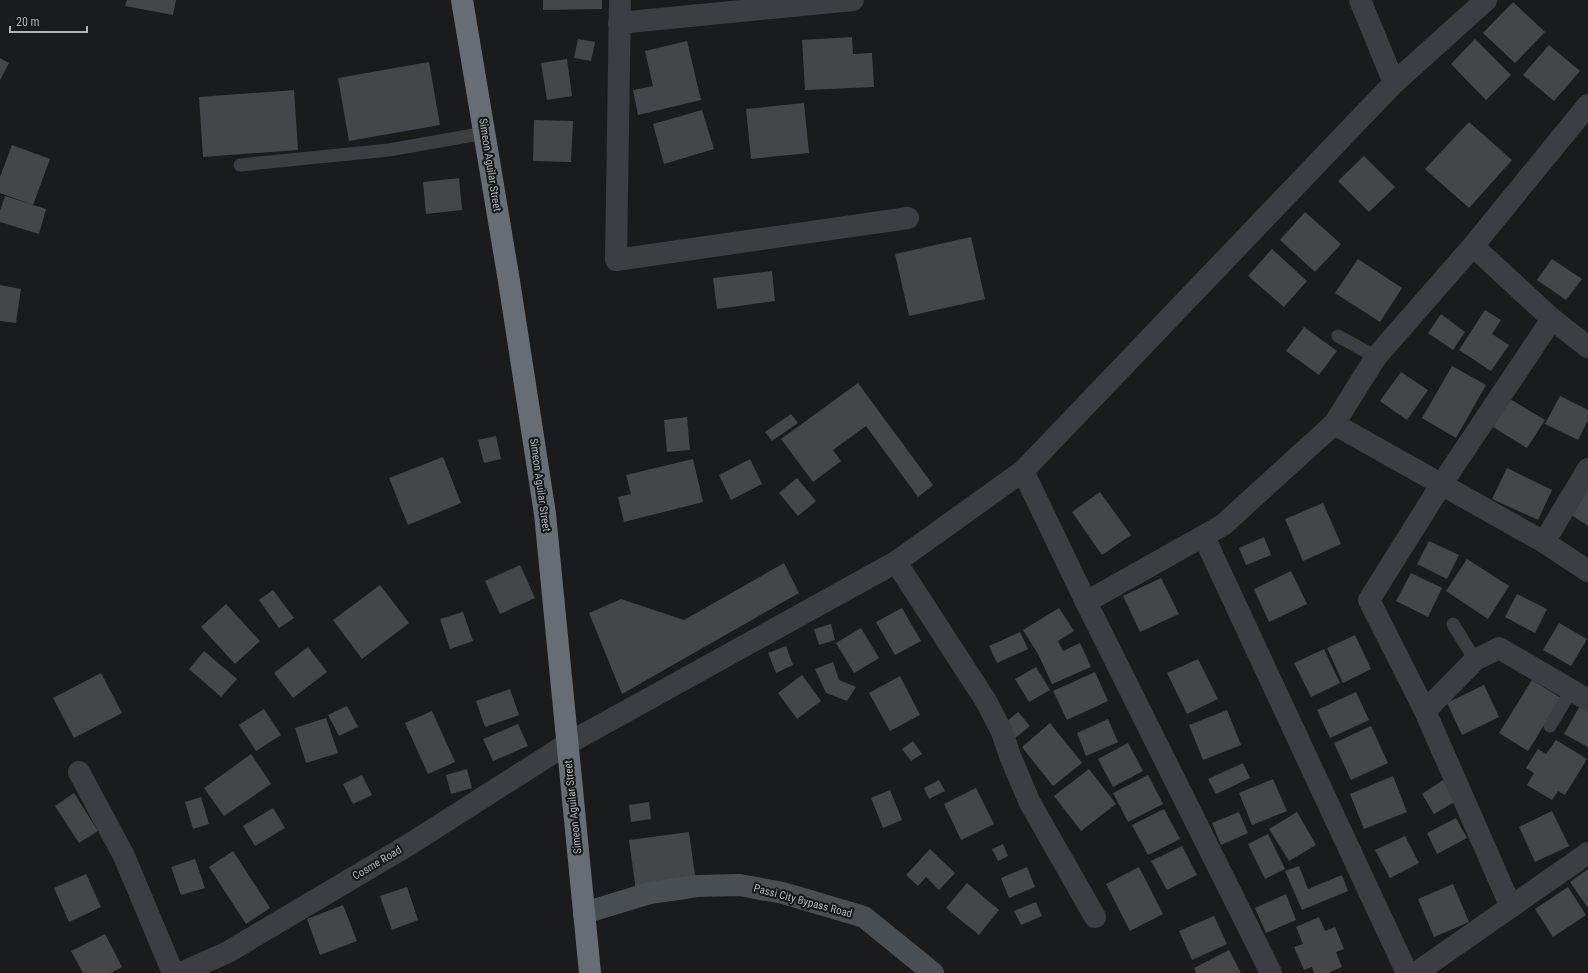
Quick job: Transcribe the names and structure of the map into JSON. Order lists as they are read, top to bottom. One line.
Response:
{"streets":{"highway":["Simeon Aguilar Street"],"main road":["Passi City Bypass Road"],"street":["Cosme Road"]},"crossings":[["Simeon Aguilar Street","Cosme Road"],["Simeon Aguilar Street","Passi City Bypass Road"]],"scale_bar":"20 m"}
